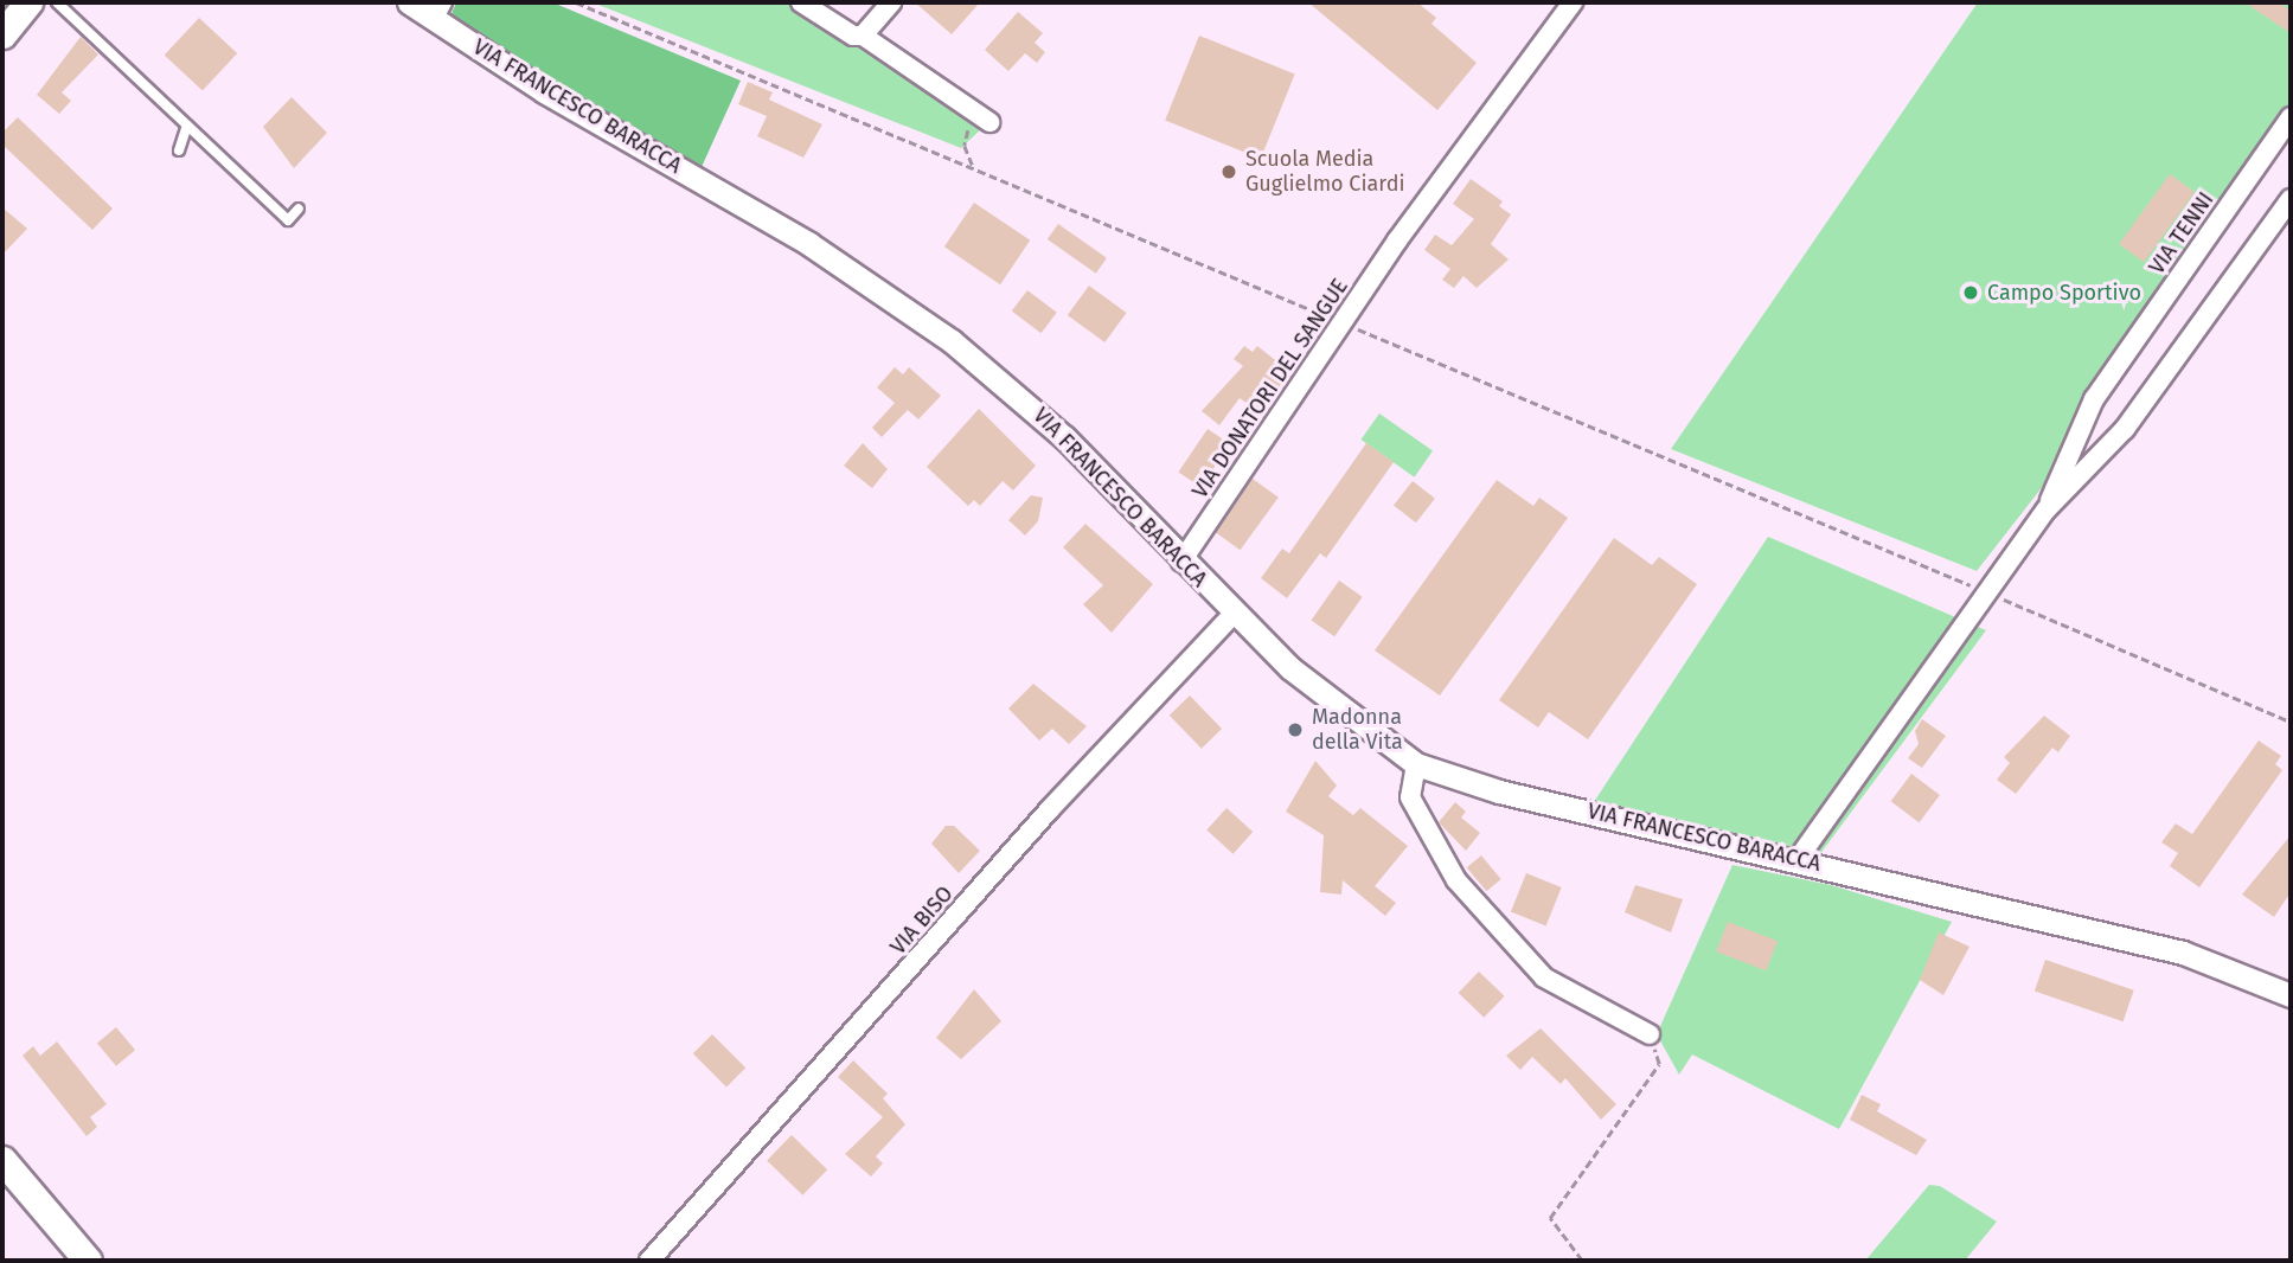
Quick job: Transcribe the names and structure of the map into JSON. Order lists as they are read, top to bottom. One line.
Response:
{"streets":{"street":["VIA FRANCESCO BARACCA","VIA TENNI","VIA DONATORI DEL SANGUE","VIA BISO"]},"crossings":[["VIA FRANCESCO BARACCA","VIA TENNI"],["VIA FRANCESCO BARACCA","VIA DONATORI DEL SANGUE"],["VIA FRANCESCO BARACCA","VIA BISO"]],"places":["Scuola Media Guglielmo Ciardi","Campo Sportivo","Madonna della Vita"]}
